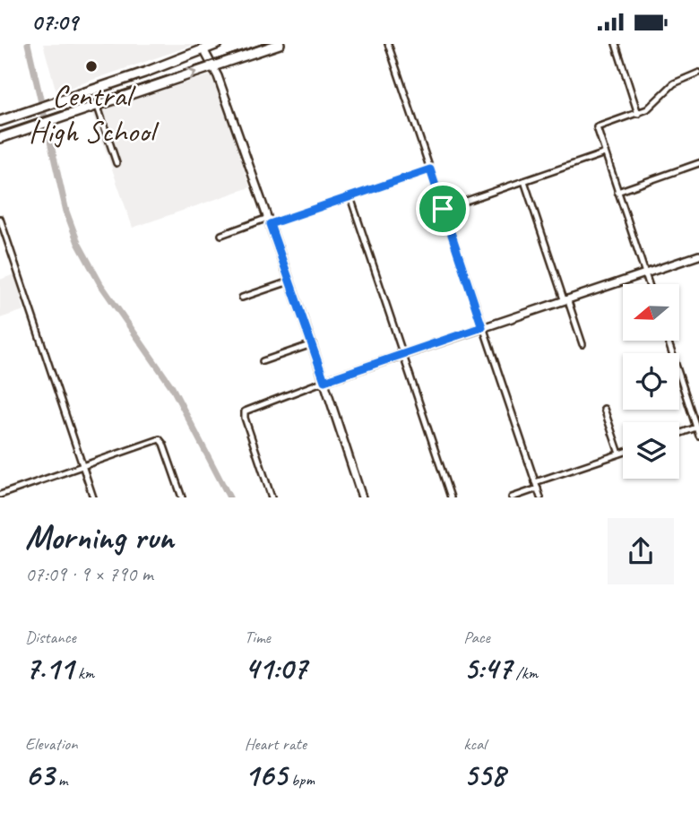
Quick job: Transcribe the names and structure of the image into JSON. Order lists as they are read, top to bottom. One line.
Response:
{"places":["Central High School"],"north":"left","page":{"status":"07:09","heading":["Morning run","07:09 · 9 × 790 m"],"stats":[["Distance","7.11 km"],["Time","41:07"],["Pace","5:47 /km"],["Elevation","63 m"],["Heart rate","165 bpm"],["kcal","558"]]}}
